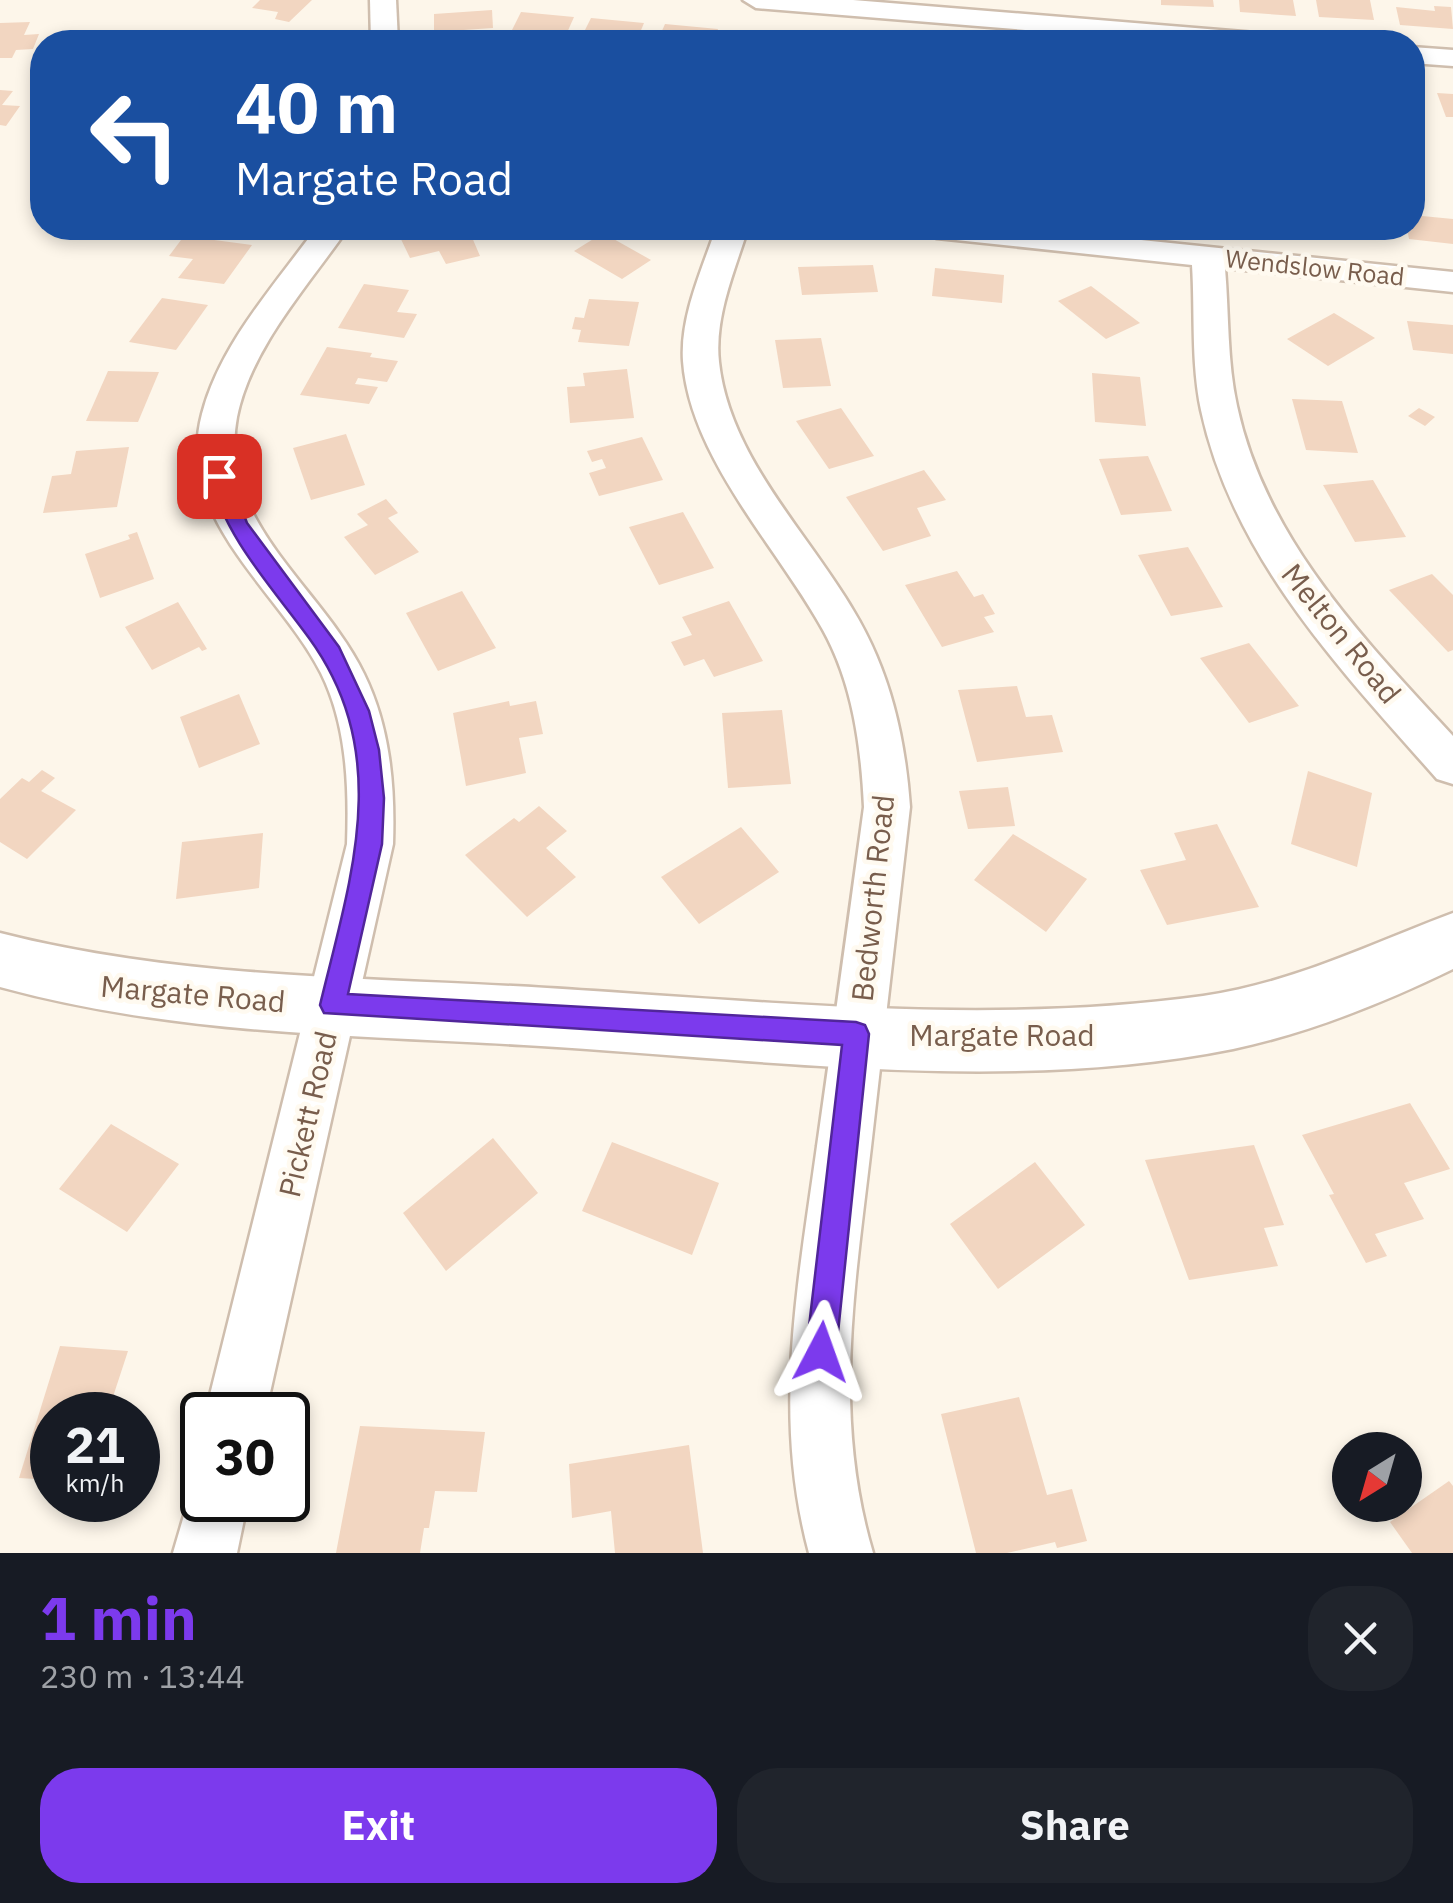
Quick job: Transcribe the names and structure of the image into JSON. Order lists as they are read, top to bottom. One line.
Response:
{"streets":{"street":["Wendslow Road","Melton Road","Bedworth Road","Margate Road","Pickett Road"]},"crossings":[["Wendslow Road","Melton Road"],["Bedworth Road","Margate Road"],["Margate Road","Pickett Road"]],"north":"bottom left","page":{"turn":["40 m","Margate Road"],"speed":"21 km/h","limit":"30","heading":["1 min","230 m · 13:44"],"buttons":["Exit","Share"]}}
